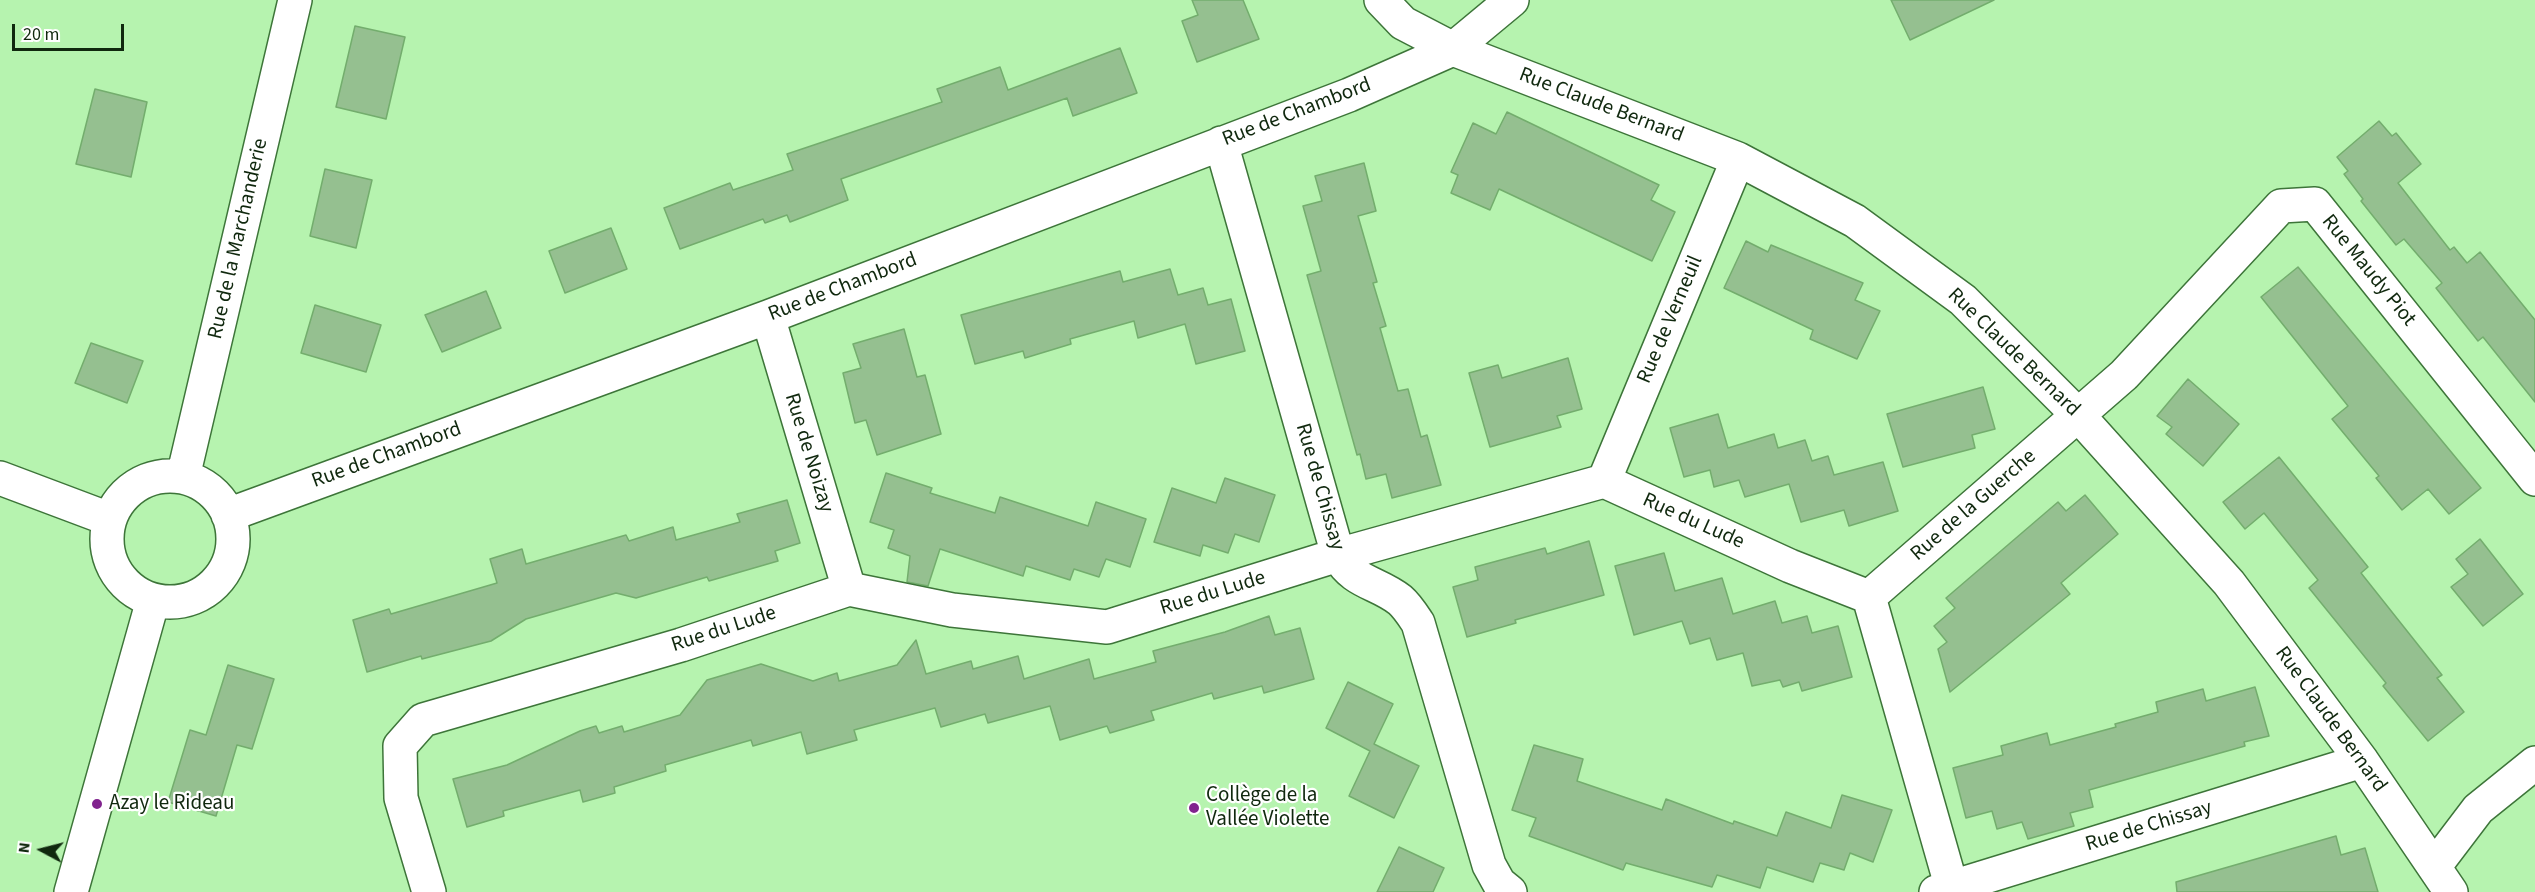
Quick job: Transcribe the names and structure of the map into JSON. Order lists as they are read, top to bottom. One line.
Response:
{"streets":{"street":["Rue Claude Bernard","Rue de Chambord","Rue de la Marchanderie","Rue Maudy Piot","Rue de Verneuil","Rue de Noizay","Rue de Chissay","Rue de la Guerche","Rue du Lude"]},"crossings":[["Rue Claude Bernard","Rue de Chambord"],["Rue Claude Bernard","Rue Maudy Piot"],["Rue Claude Bernard","Rue de Verneuil"],["Rue Claude Bernard","Rue de Chissay"],["Rue Claude Bernard","Rue de la Guerche"],["Rue de Chambord","Rue de la Marchanderie"],["Rue de Chambord","Rue de Noizay"],["Rue de Chambord","Rue de Chissay"],["Rue Maudy Piot","Rue de la Guerche"],["Rue de Verneuil","Rue du Lude"],["Rue de Noizay","Rue du Lude"],["Rue de Chissay","Rue du Lude"],["Rue de la Guerche","Rue du Lude"]],"places":["Azay le Rideau","Collège de la Vallée Violette"],"scale_bar":"20 m","north":"left"}
